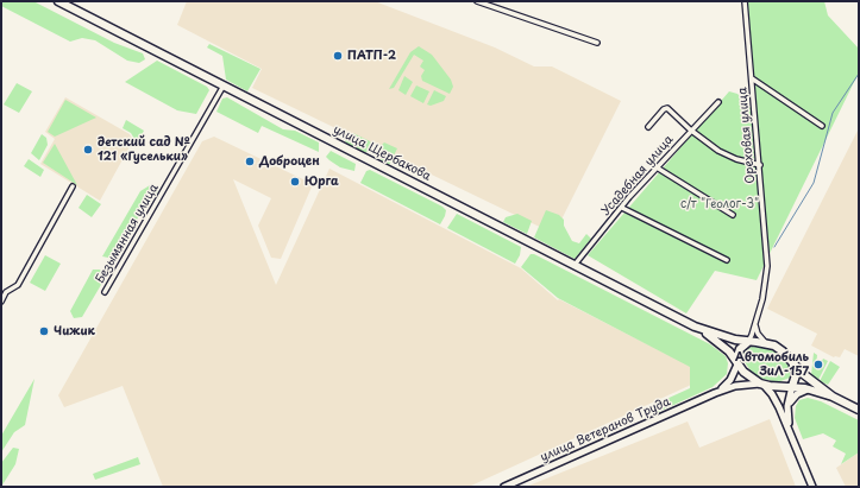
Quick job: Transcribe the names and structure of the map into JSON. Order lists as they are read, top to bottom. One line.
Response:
{"streets":{"main road":["улица Щербакова","улица Ветеранов Труда"],"street":["Ореховая улица","Усадебная улица","Безымянная улица"]},"crossings":[["улица Щербакова","Усадебная улица"],["улица Щербакова","Безымянная улица"]],"parks":["с/т \"Геолог-3\""],"places":["ПАТП-2","детский сад № 121 «Гусельки»","Доброцен","Юрга","Чижик","Автомобиль ЗиЛ-157"]}
